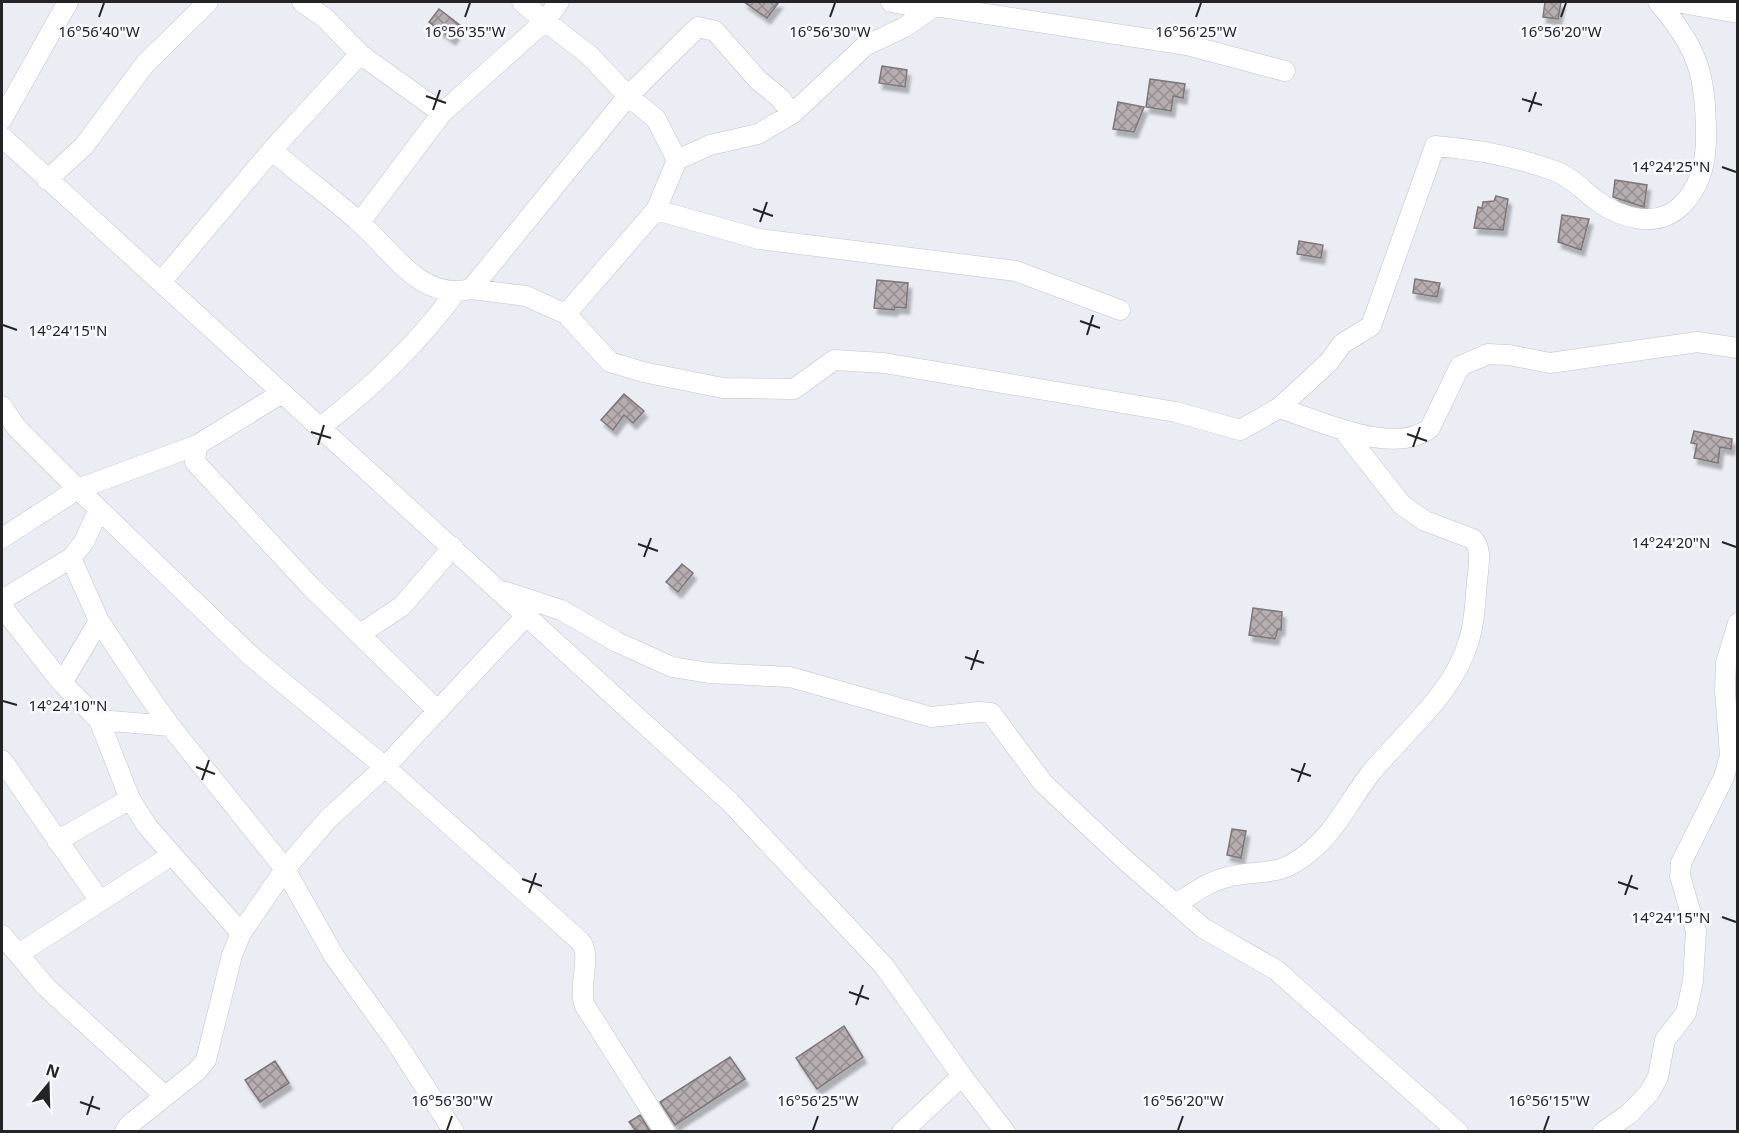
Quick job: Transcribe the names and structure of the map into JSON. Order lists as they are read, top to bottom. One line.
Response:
{"north":"top","coordinates":["16°56'40\"W","16°56'20\"W","16°56'35\"W","16°56'30\"W","16°56'25\"W","14°24'25\"N","14°24'15\"N","14°24'20\"N","14°24'10\"N","16°56'15\"W"]}
